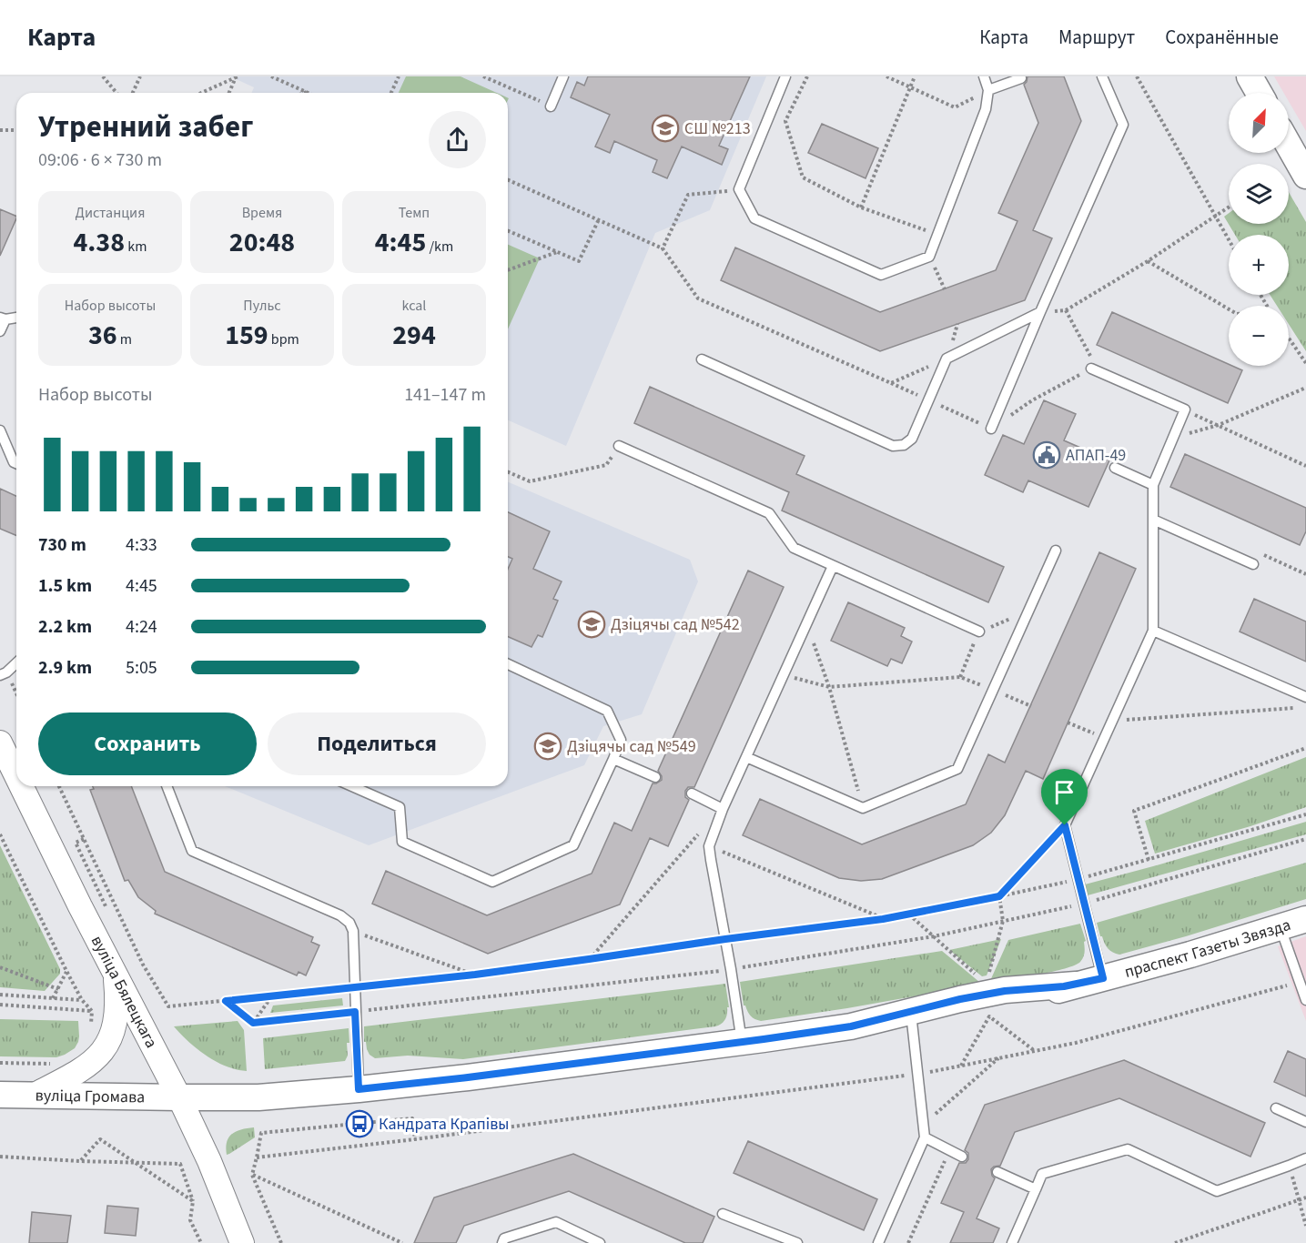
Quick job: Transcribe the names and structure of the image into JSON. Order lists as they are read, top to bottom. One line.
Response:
{"streets":{"main road":["праспект Газеты Звязда","вуліца Громава"],"street":["вуліца Бялецкага"]},"crossings":[["праспект Газеты Звязда","вуліца Бялецкага"],["праспект Газеты Звязда","вуліца Громава"],["вуліца Бялецкага","вуліца Громава"]],"places":{"school or university":["СШ №213","Дзіцячы сад №542","Дзіцячы сад №549"],"public building":["АПАП-49"],"bus stop":["Кандрата Крапівы"]},"north":"top right","page":{"header":"Карта","nav":["Карта","Маршрут","Сохранённые"],"map_buttons":["+","−"],"heading":["Утренний забег","09:06 · 6 × 730 m"],"stats":[["Дистанция","4.38 km"],["Время","20:48"],["Темп","4:45 /km"],["Набор высоты","36 m"],["Пульс","159 bpm"],["kcal","294"]],"chart":["Набор высоты","141–147 m"],"list":[{"name":"730 m","note":"4:33"},{"name":"1.5 km","note":"4:45"},{"name":"2.2 km","note":"4:24"},{"name":"2.9 km","note":"5:05"}],"buttons":["Сохранить","Поделиться"]}}
